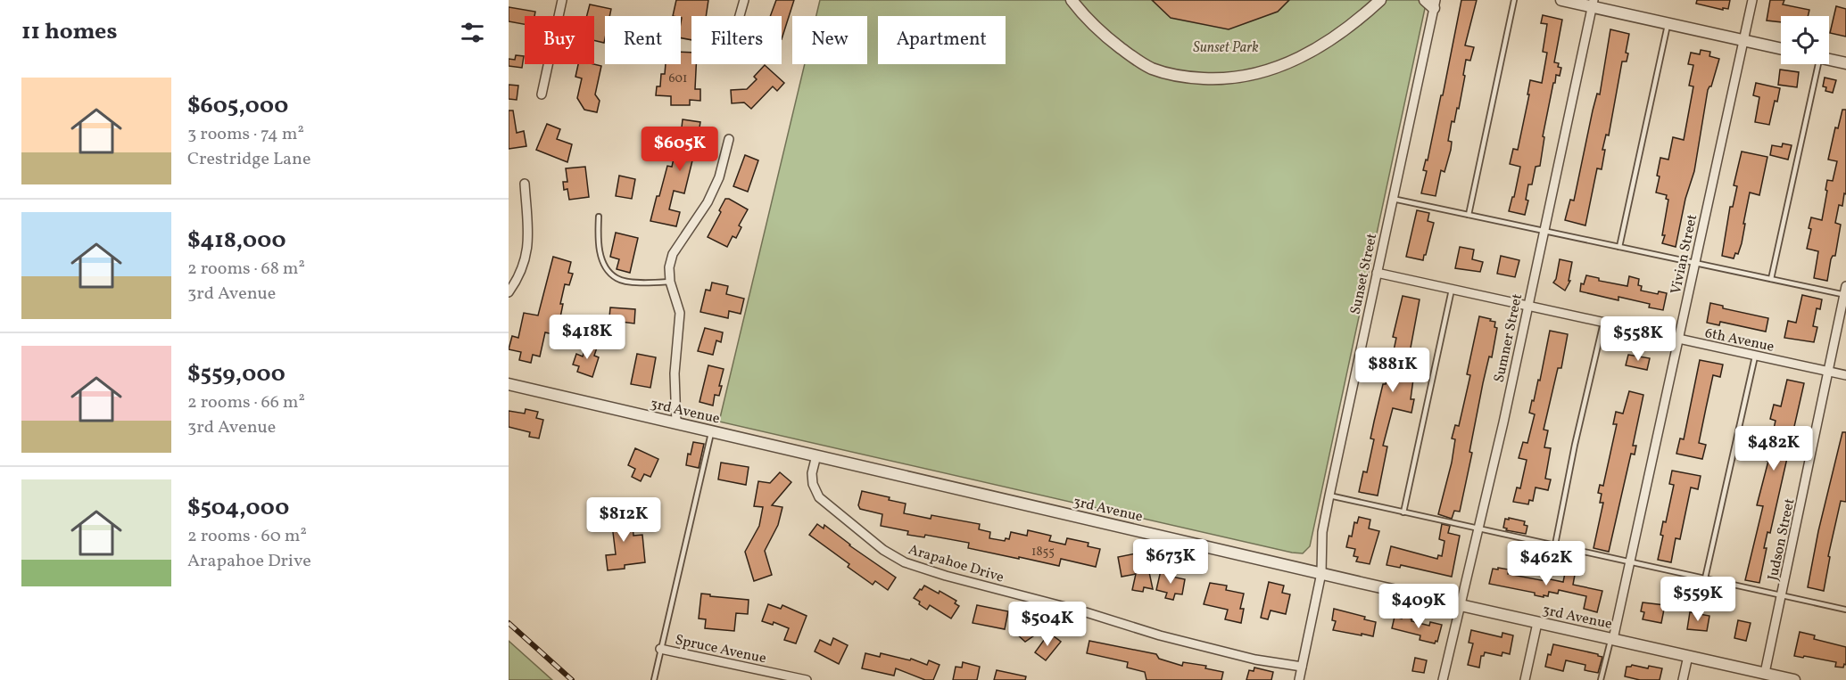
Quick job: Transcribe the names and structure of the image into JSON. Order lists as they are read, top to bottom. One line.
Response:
{"streets":{"street":["Vivian Street","Sunset Street","Sumner Street","6th Avenue","3rd Avenue","Judson Street","Arapahoe Drive","Spruce Avenue"]},"crossings":[["Vivian Street","6th Avenue"],["Vivian Street","3rd Avenue"],["Sunset Street","6th Avenue"],["Sunset Street","3rd Avenue"],["Sunset Street","Arapahoe Drive"],["Sumner Street","6th Avenue"],["Sumner Street","3rd Avenue"],["6th Avenue","Judson Street"],["3rd Avenue","Judson Street"],["3rd Avenue","Arapahoe Drive"]],"parks":["Sunset Park"],"house_numbers":["601","1855"],"page":{"heading":"11 homes","chip":["Buy","Rent","Filters","New","Apartment"],"list":[{"name":"$605,000","note":"3 rooms · 74 m² · Crestridge Lane"},{"name":"$418,000","note":"2 rooms · 68 m² · 3rd Avenue"},{"name":"$559,000","note":"2 rooms · 66 m² · 3rd Avenue"},{"name":"$504,000","note":"2 rooms · 60 m² · Arapahoe Drive"}],"price":["$605K","$418K","$558K","$881K","$482K","$812K","$673K","$462K","$559K","$409K","$504K"]}}
